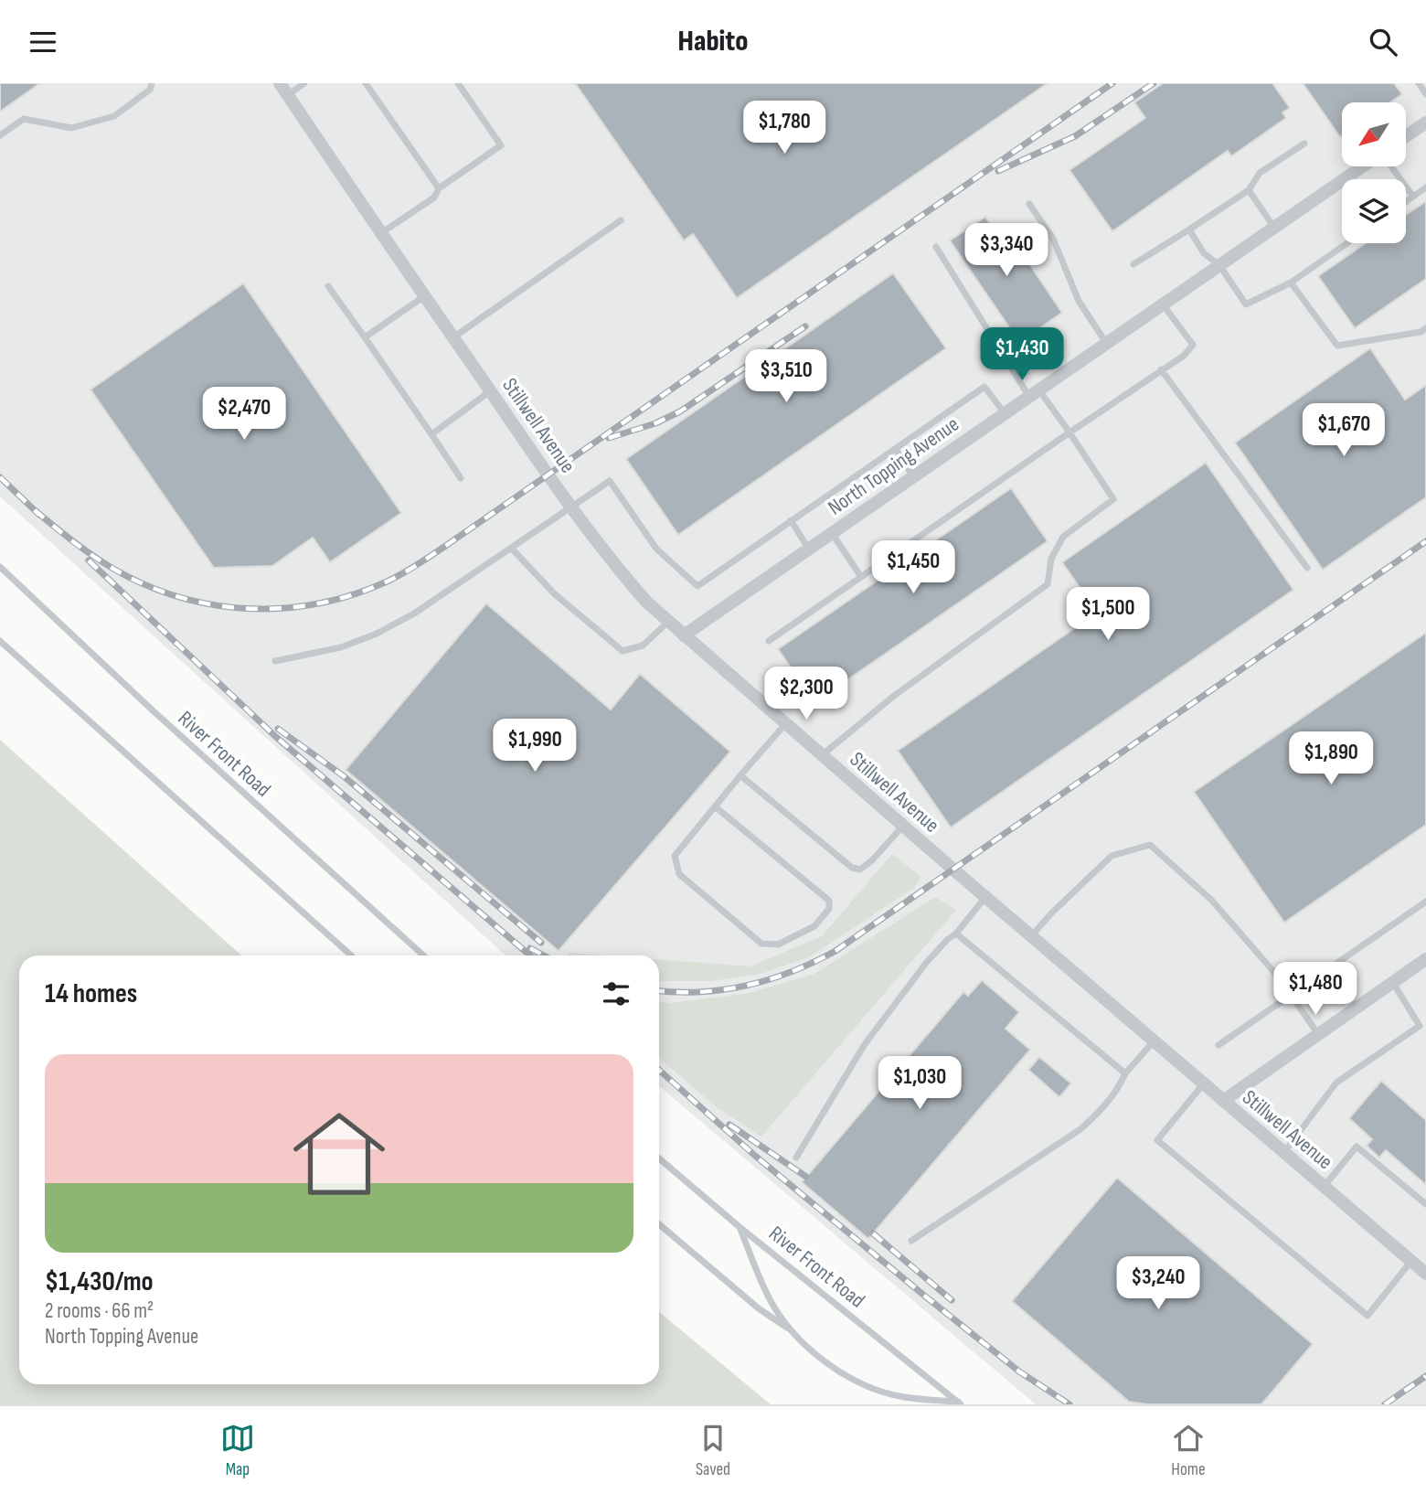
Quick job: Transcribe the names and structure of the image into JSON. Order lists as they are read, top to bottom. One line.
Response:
{"streets":{"street":["Stillwell Avenue","North Topping Avenue"],"lane":["River Front Road"]},"crossings":[["Stillwell Avenue","North Topping Avenue"]],"north":"bottom left","page":{"header":"Habito","price":["$1,780","$3,340","$1,430","$3,510","$2,470","$1,670","$1,450","$1,500","$2,300","$1,990","$1,890","$1,480","$1,030","$3,240"],"heading":"14 homes","list":[{"name":"$1,430/mo","note":"2 rooms · 66 m² · North Topping Avenue"}],"tabs":["Map","Saved","Home"]}}
